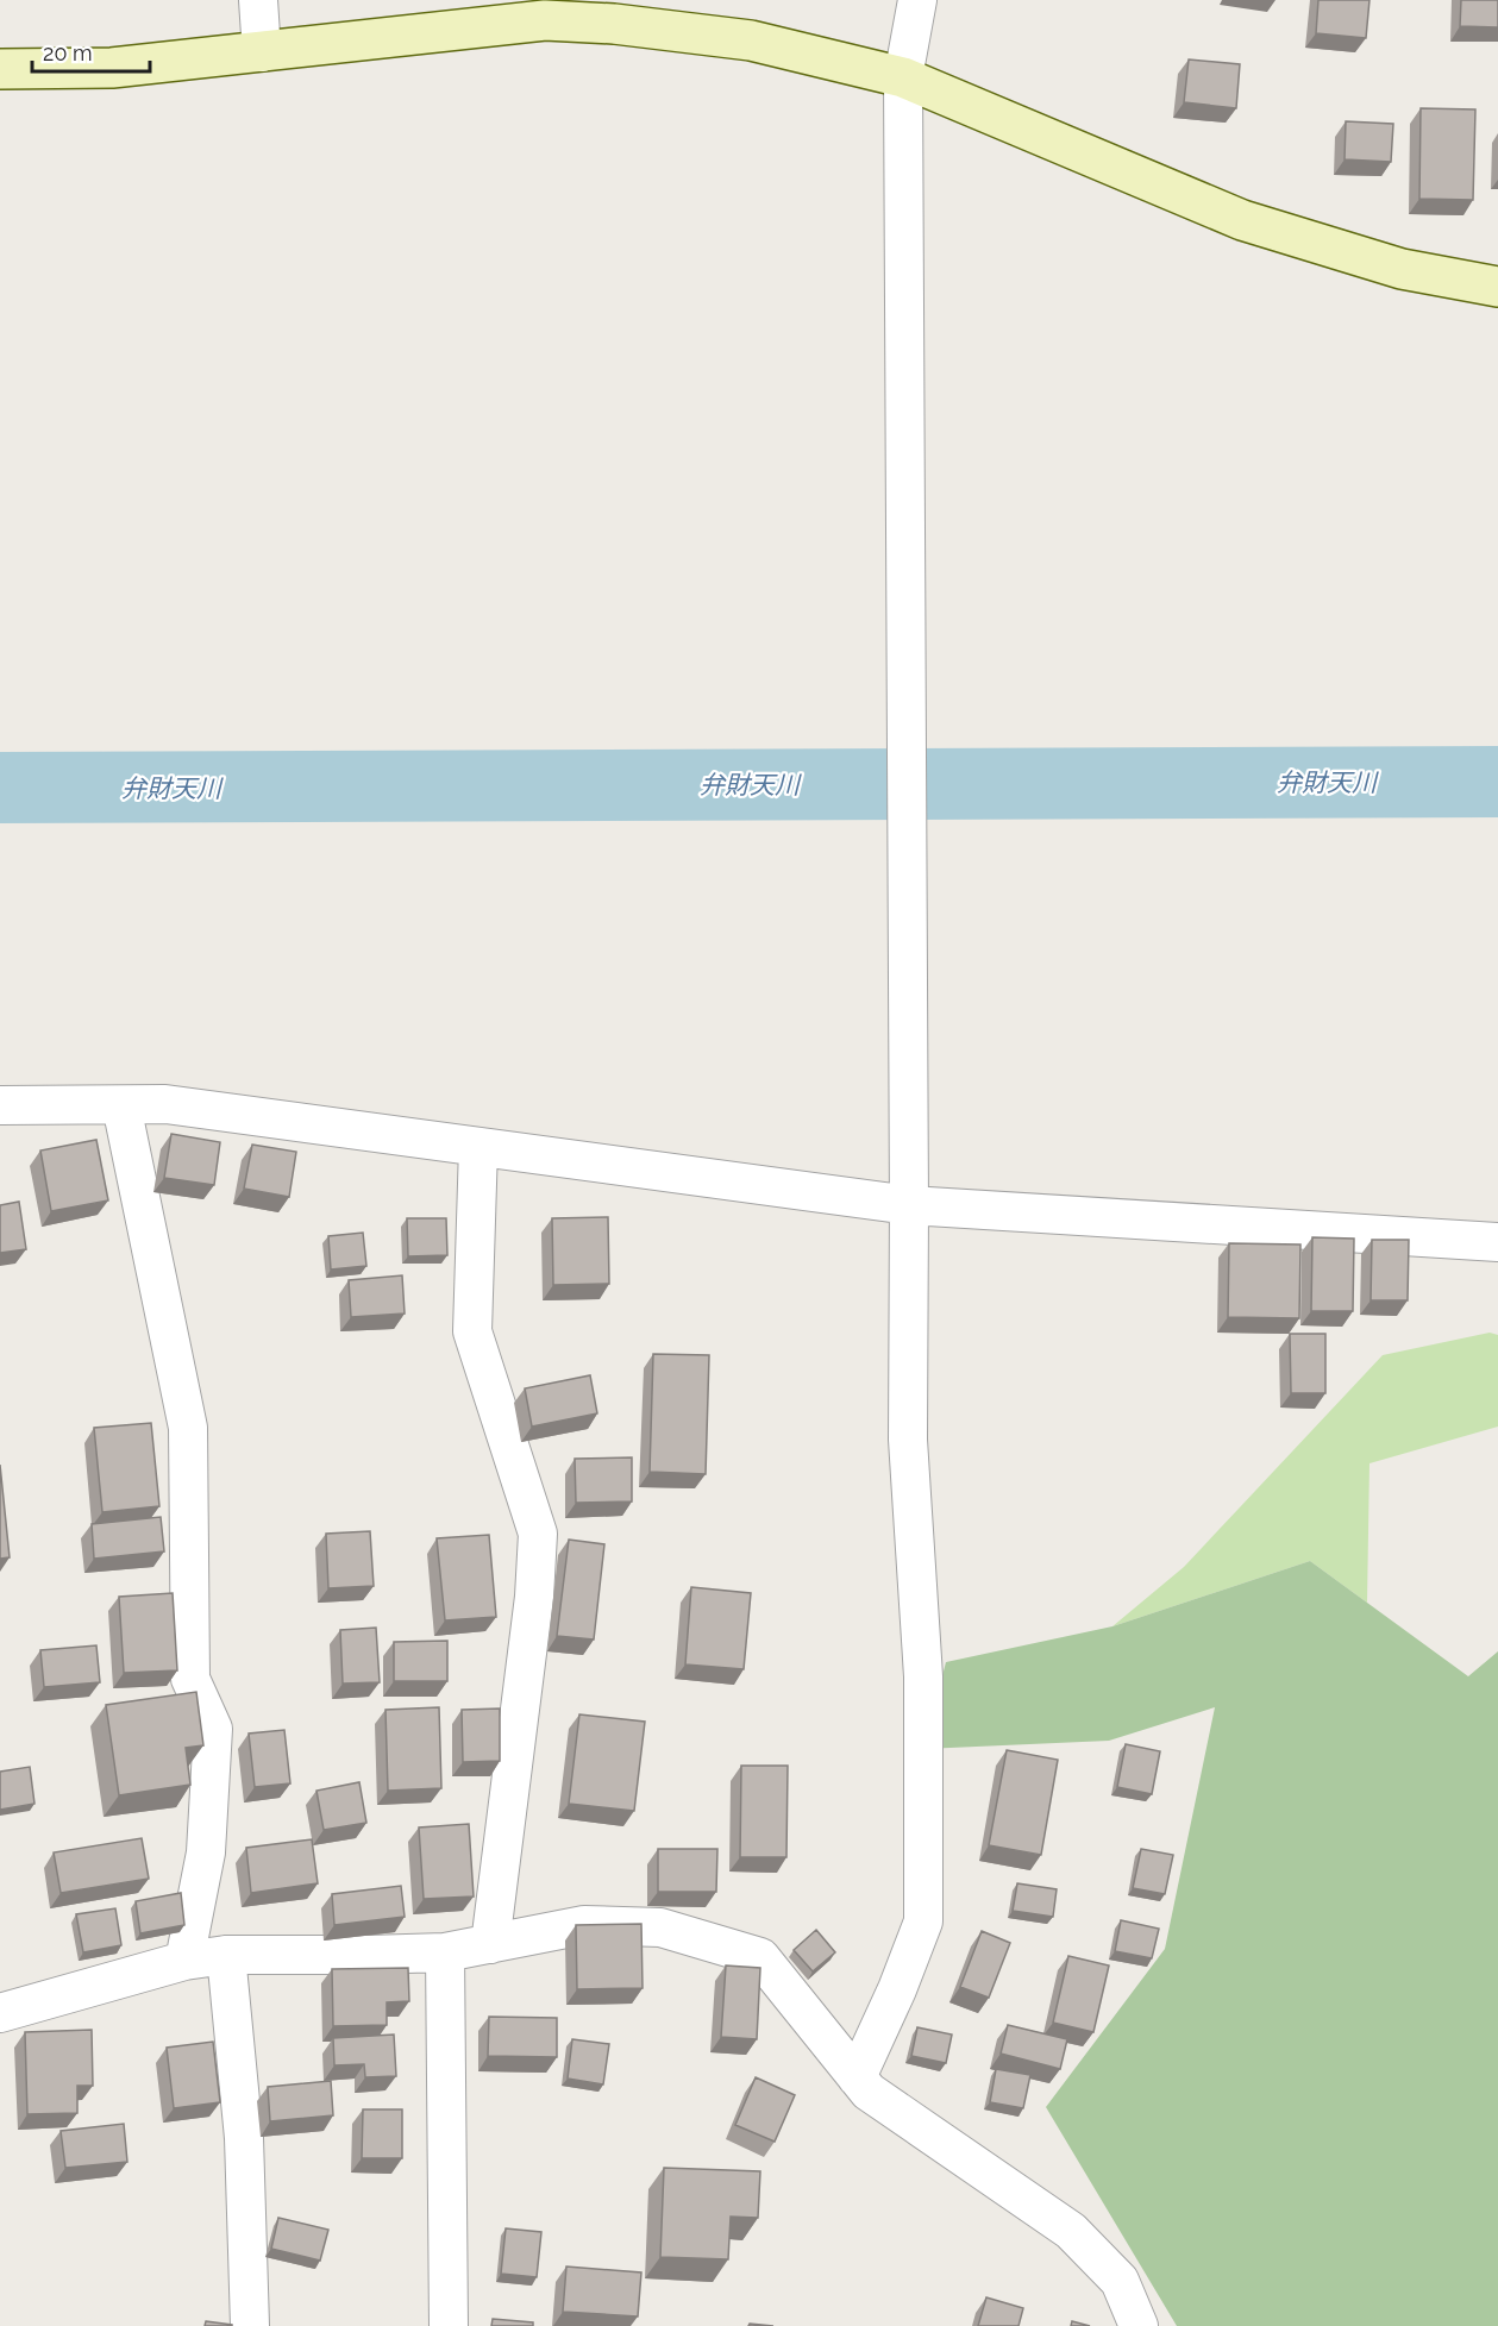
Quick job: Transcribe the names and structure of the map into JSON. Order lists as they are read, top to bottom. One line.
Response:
{"water":["弁財天川"],"scale_bar":"20 m"}
